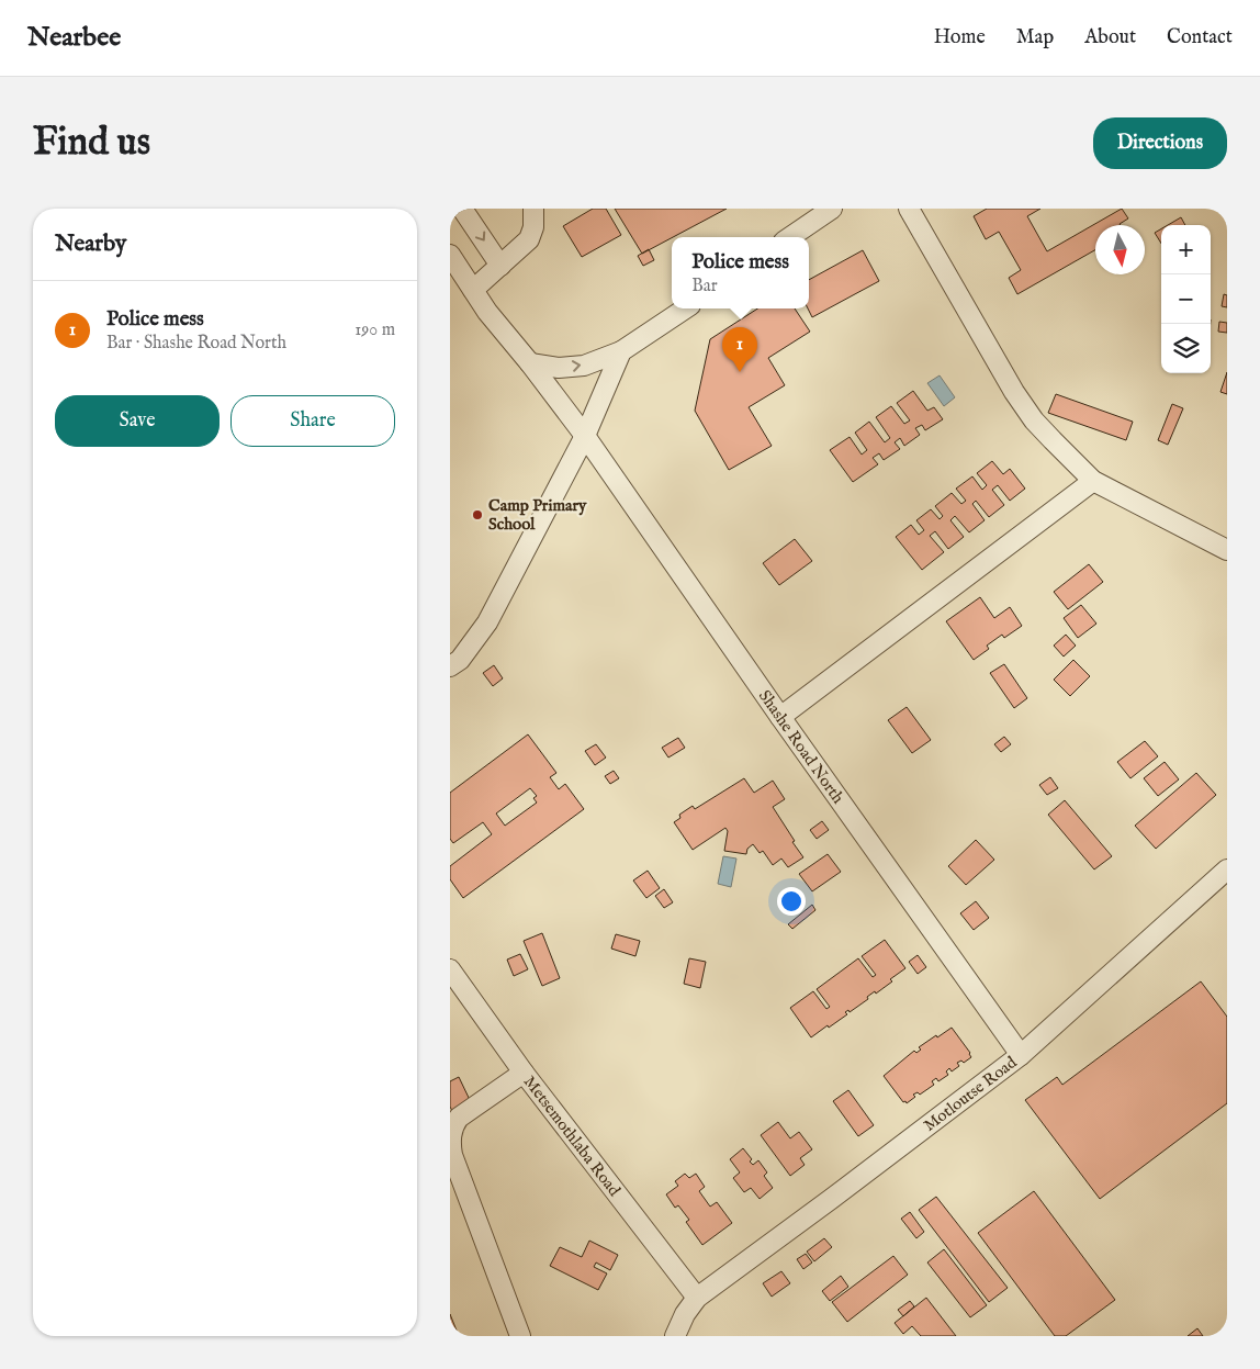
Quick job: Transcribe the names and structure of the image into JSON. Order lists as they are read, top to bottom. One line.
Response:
{"streets":{"street":["Shashe Road North","Motloutse Road","Metsemothlaba Road"]},"crossings":[["Shashe Road North","Motloutse Road"],["Motloutse Road","Metsemothlaba Road"]],"places":["Camp Primary School"],"north":"bottom","page":{"header":"Nearbee","nav":["Home","Map","About","Contact"],"buttons":["Directions",["Save","Share"]],"title":"Find us","heading":"Nearby","map_buttons":["+","−"],"popup":["Police mess","Bar"],"list":[{"mark":"1","name":"Police mess","note":"Bar · Shashe Road North","value":"190 m"}],"pins":"1"}}
